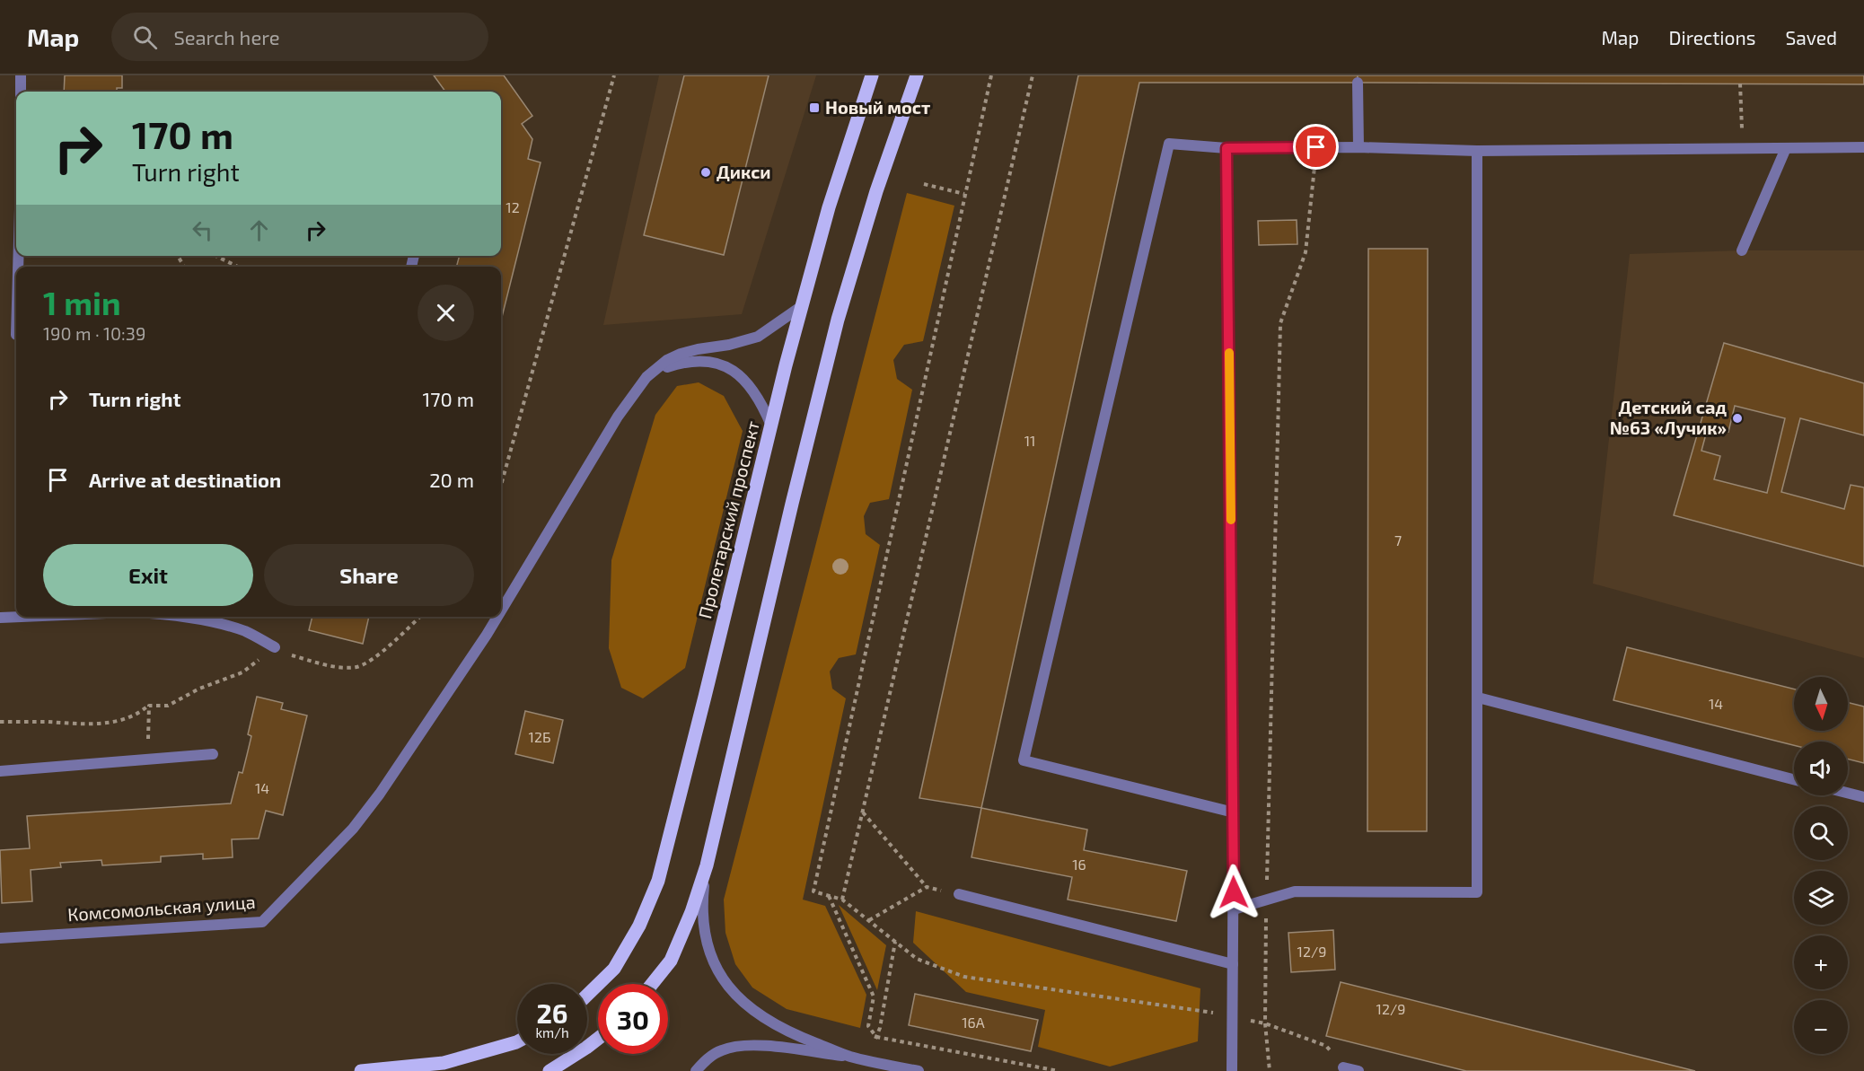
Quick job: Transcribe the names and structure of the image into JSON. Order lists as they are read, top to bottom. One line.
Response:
{"streets":{"main road":["Пролетарский проспект"],"street":["Комсомольская улица"]},"places":{"transit":["Новый мост"],"other":["Дикси","Детский сад №63 «Лучик»"]},"house_numbers":["12","11","7","14","12Б","14","16","12/9","12/9","16А"],"north":"bottom","page":{"header":"Map","search":"Search here","nav":["Map","Directions","Saved"],"turn":["170 m","Turn right"],"heading":["1 min","190 m · 10:39"],"list":[{"name":"Turn right","value":"170 m"},{"name":"Arrive at destination","value":"20 m"}],"buttons":["Exit","Share"],"map_buttons":["+","−"],"speed":"26 km/h","limit":"30"}}
